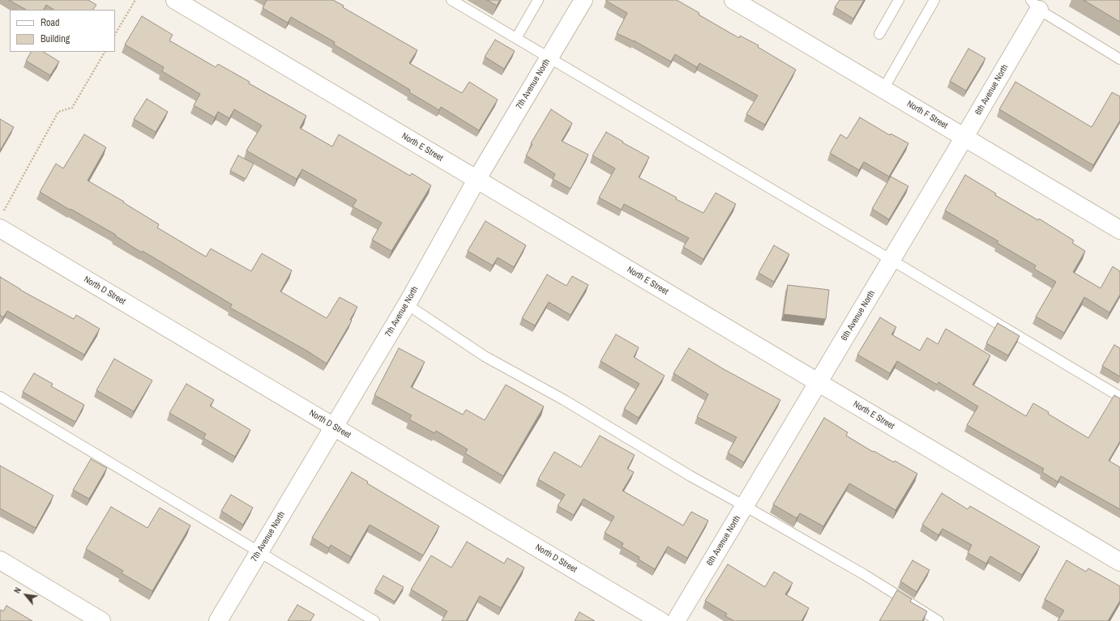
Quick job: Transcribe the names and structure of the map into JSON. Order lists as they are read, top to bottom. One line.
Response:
{"streets":{"street":["7th Avenue North","6th Avenue North","North F Street","North E Street","North D Street"]},"crossings":[["7th Avenue North","North E Street"],["7th Avenue North","North D Street"],["6th Avenue North","North F Street"],["6th Avenue North","North E Street"]],"legend":["Road","Building"],"north":"top left"}
